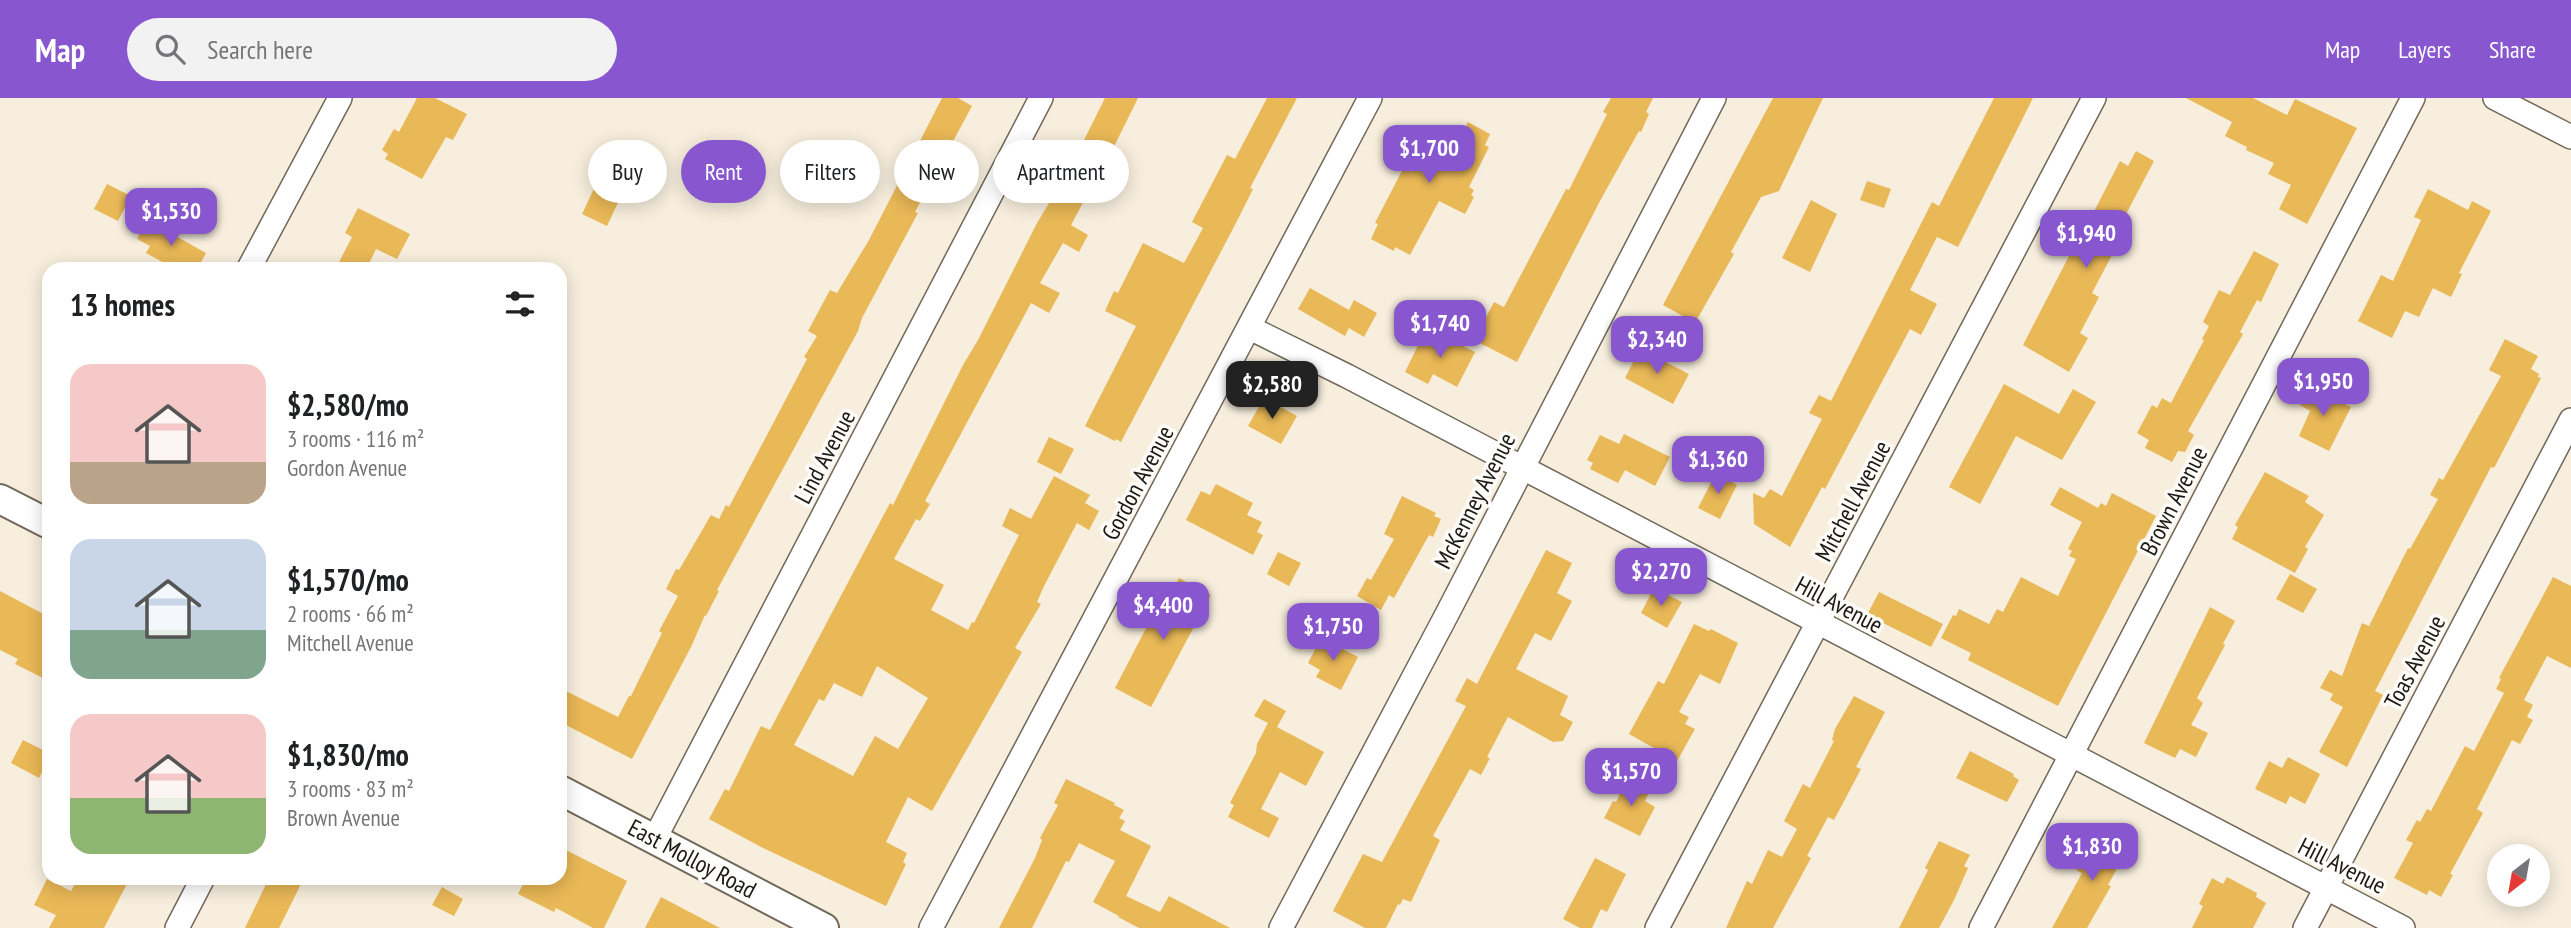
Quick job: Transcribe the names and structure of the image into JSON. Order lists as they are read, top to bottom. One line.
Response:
{"streets":{"street":["Lind Avenue","Gordon Avenue","McKenney Avenue","Mitchell Avenue","Brown Avenue","Hill Avenue","Toas Avenue","East Molloy Road"]},"crossings":[["Lind Avenue","East Molloy Road"],["Gordon Avenue","Hill Avenue"],["McKenney Avenue","Hill Avenue"],["Mitchell Avenue","Hill Avenue"],["Brown Avenue","Hill Avenue"],["Hill Avenue","Toas Avenue"]],"north":"bottom left","page":{"header":"Map","search":"Search here","nav":["Map","Layers","Share"],"price":["$1,700","$1,530","$1,940","$1,740","$2,340","$1,950","$2,580","$1,360","$2,270","$4,400","$1,750","$1,570","$1,830"],"chip":["Buy","Rent","Filters","New","Apartment"],"heading":"13 homes","list":[{"name":"$2,580/mo","note":"3 rooms · 116 m² · Gordon Avenue"},{"name":"$1,570/mo","note":"2 rooms · 66 m² · Mitchell Avenue"},{"name":"$1,830/mo","note":"3 rooms · 83 m² · Brown Avenue"}]}}
